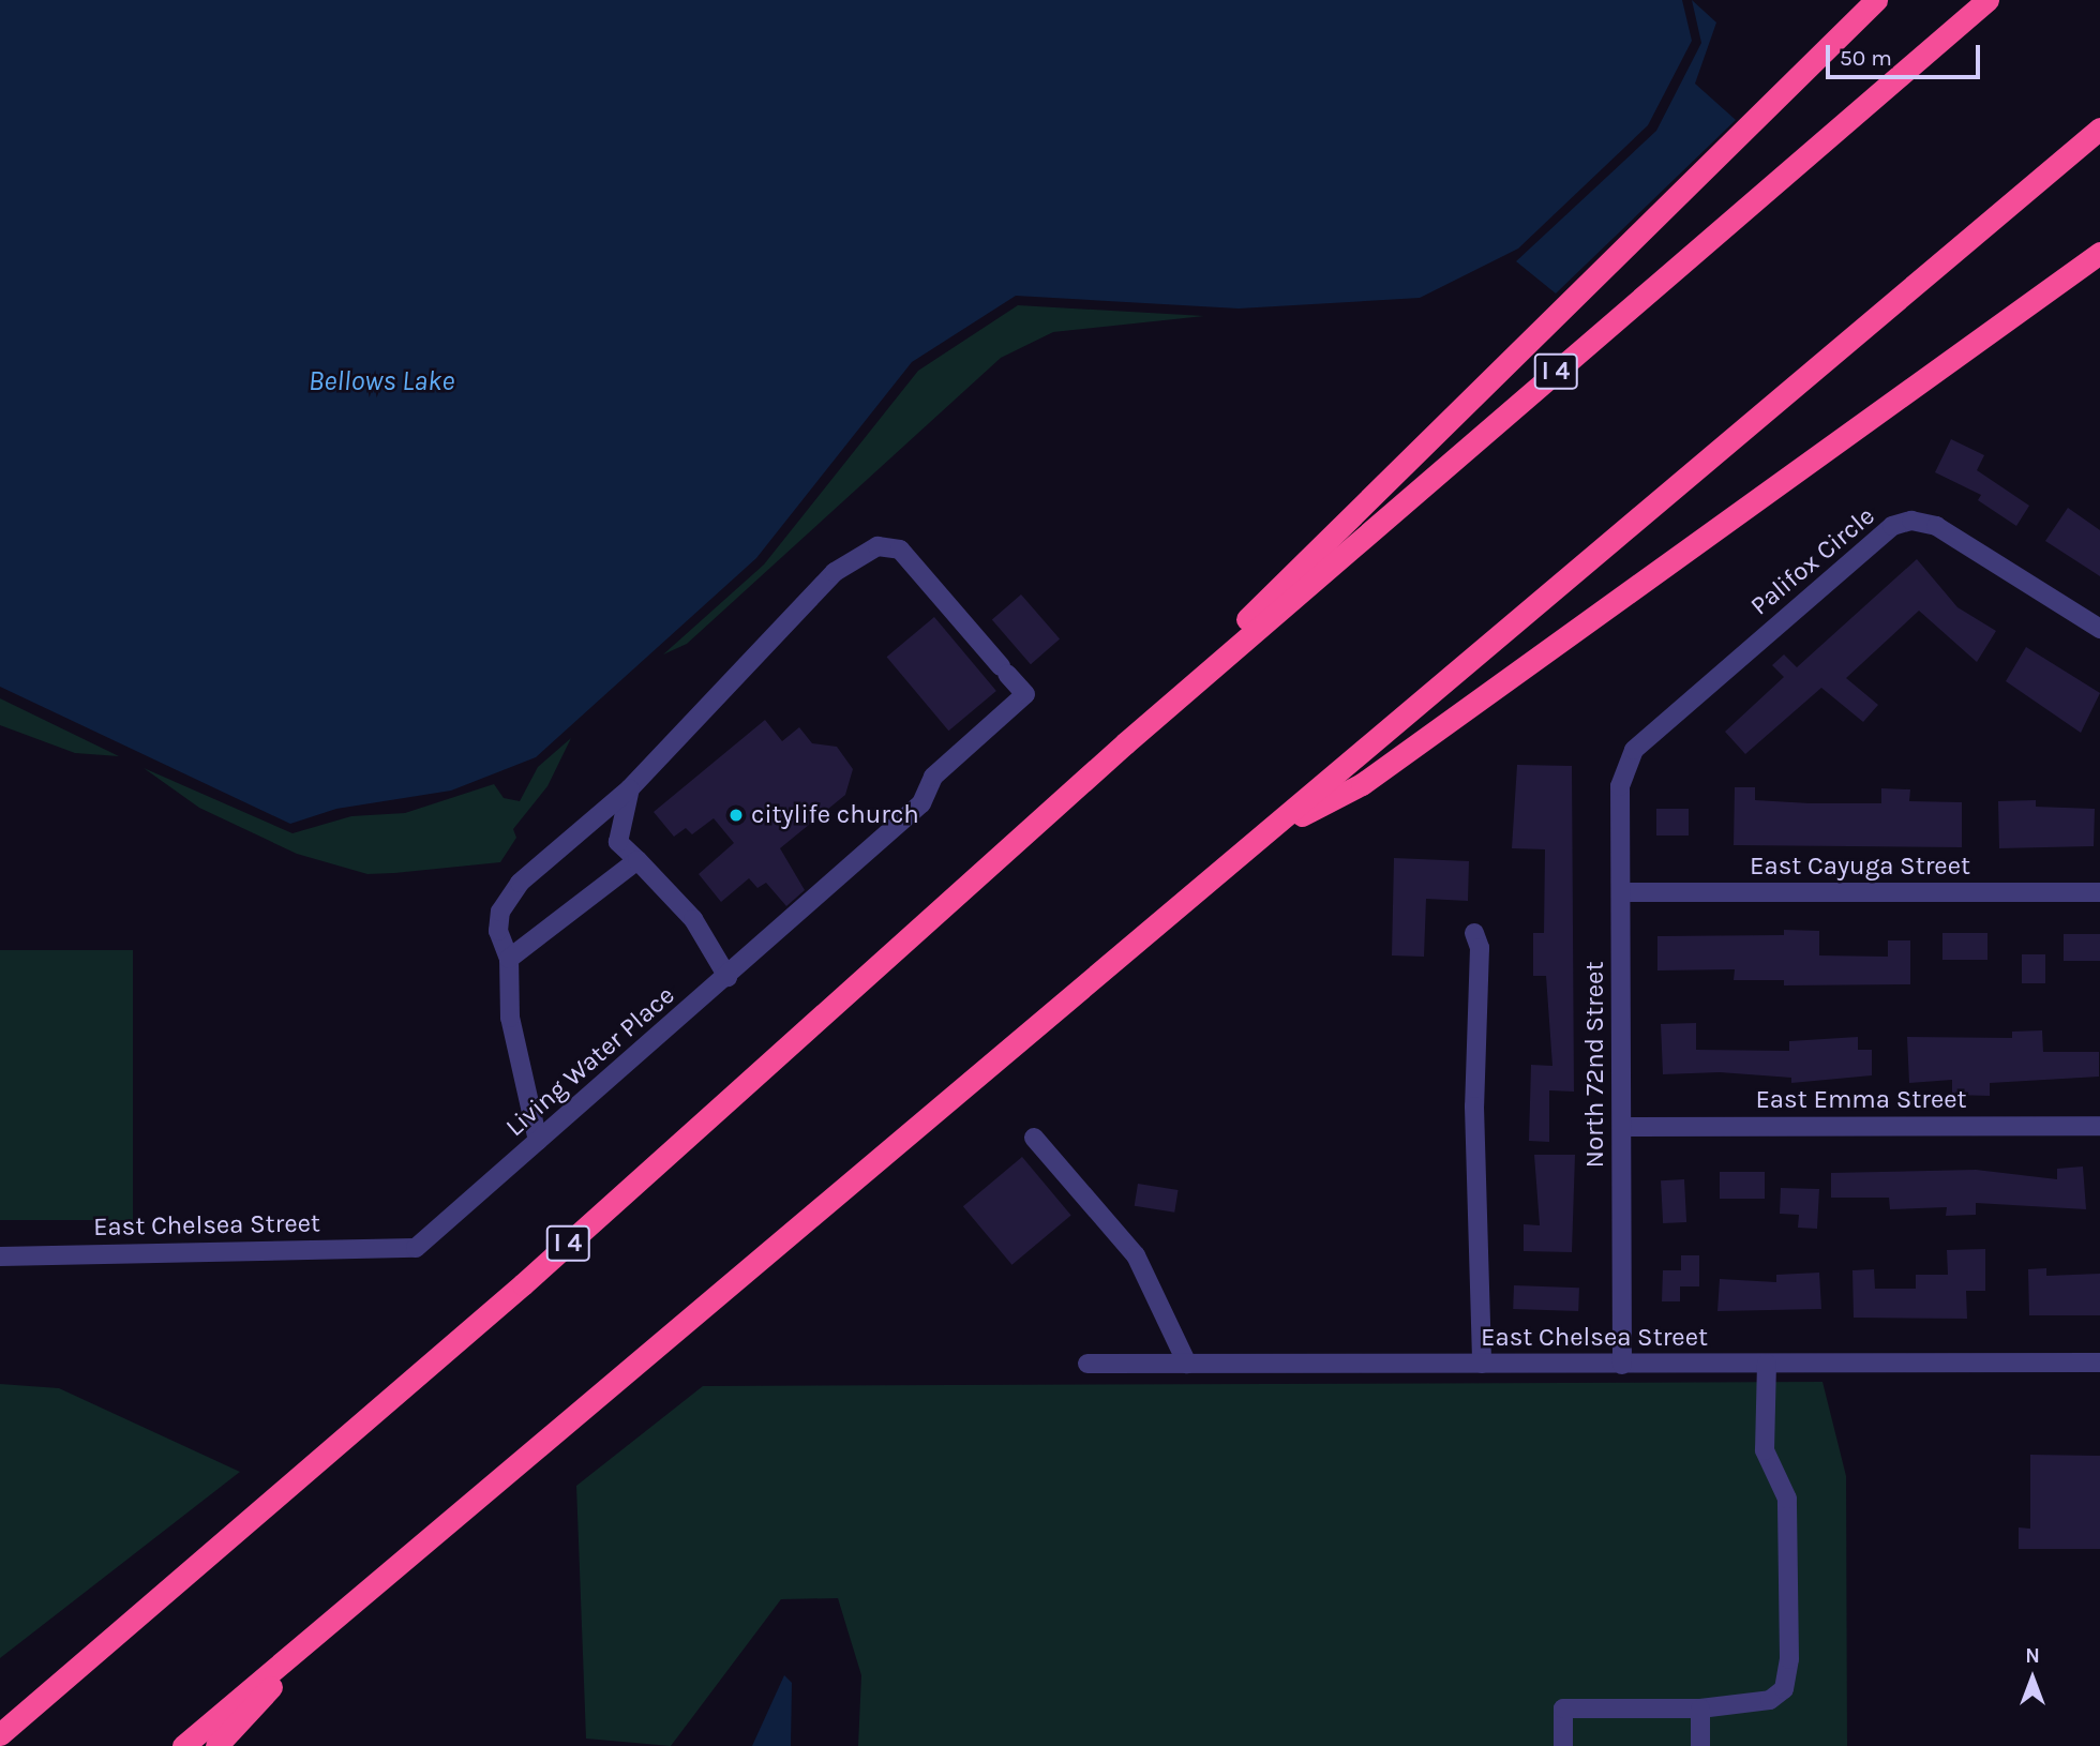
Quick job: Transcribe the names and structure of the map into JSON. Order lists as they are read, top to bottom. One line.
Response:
{"streets":{"highway":["I 4"],"street":["Palifox Circle","East Cayuga Street","Living Water Place","North 72nd Street","East Emma Street","East Chelsea Street"]},"crossings":[["Palifox Circle","North 72nd Street"],["East Cayuga Street","North 72nd Street"],["Living Water Place","East Chelsea Street"],["North 72nd Street","East Emma Street"],["North 72nd Street","East Chelsea Street"]],"water":["Bellows Lake"],"places":["citylife church"],"scale_bar":"50 m","north":"top"}
